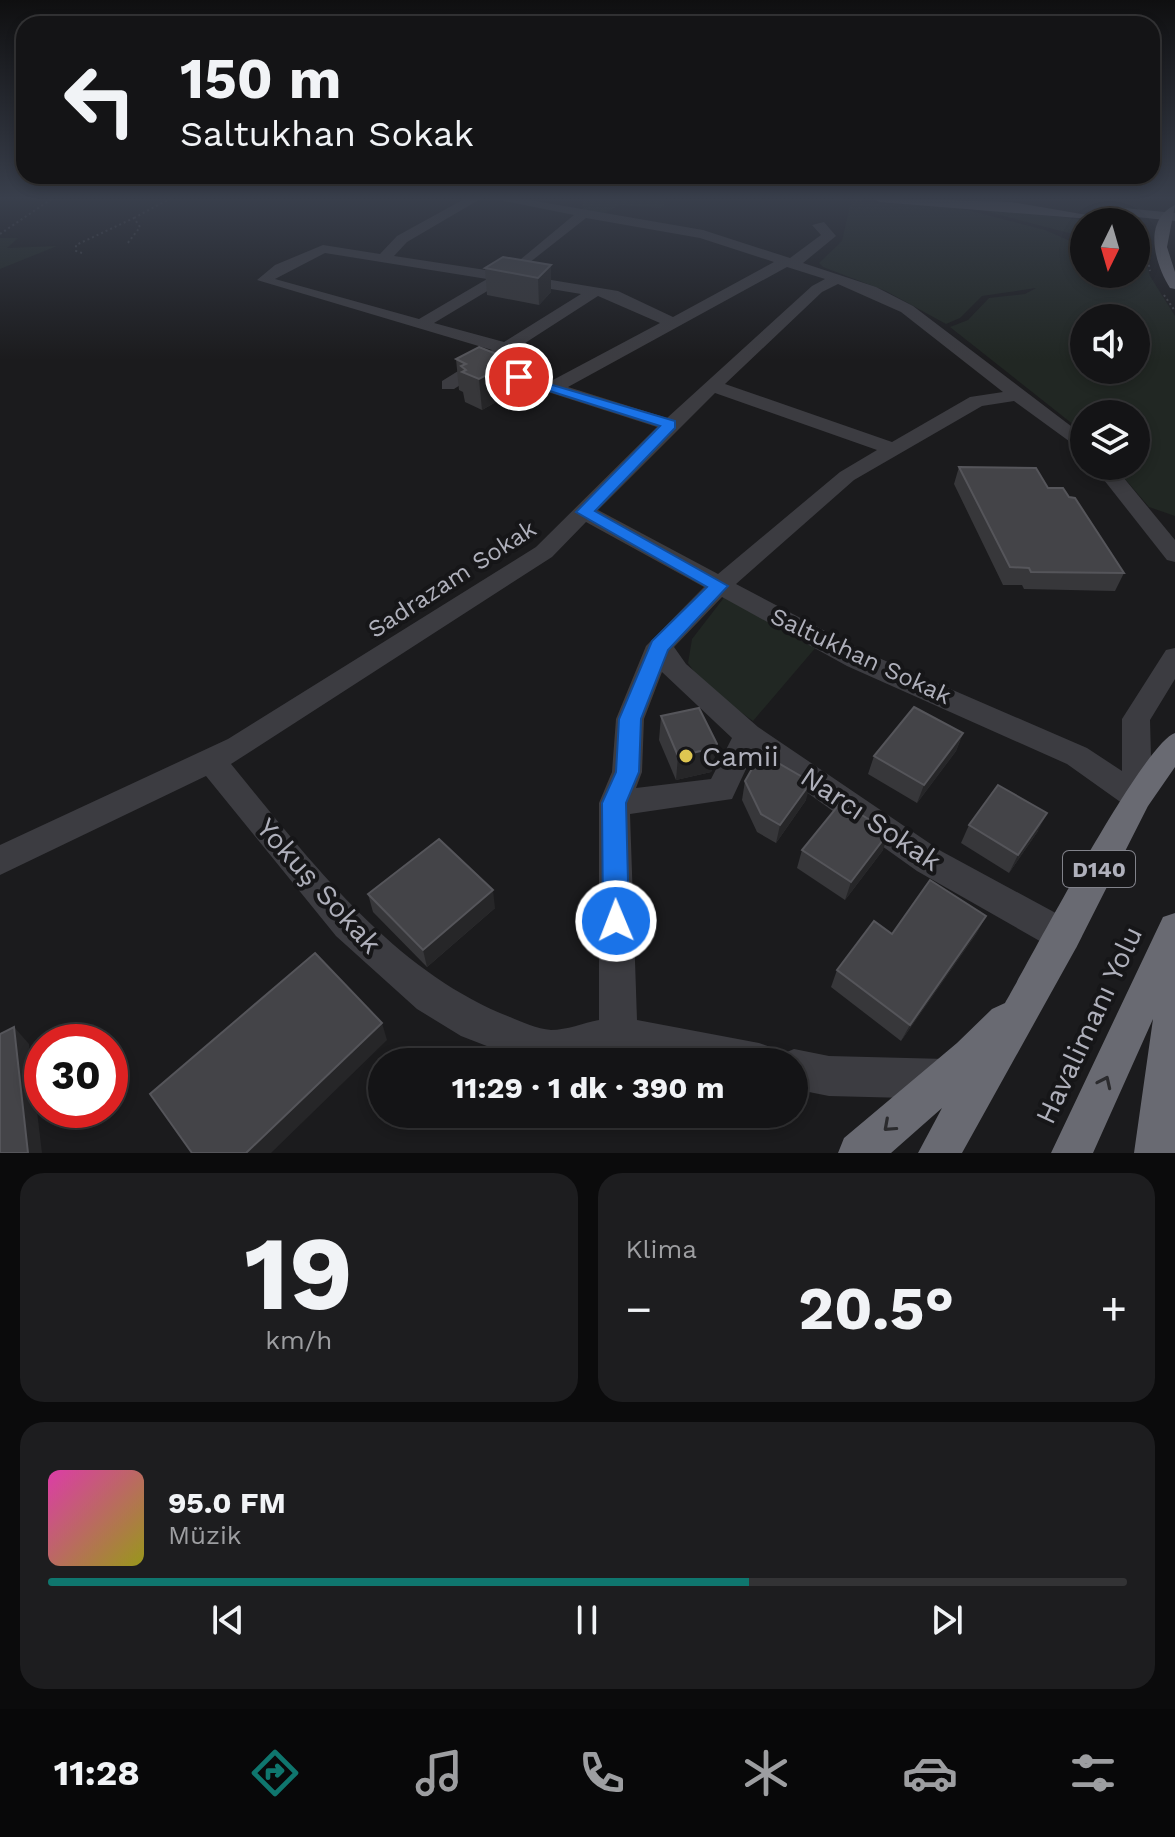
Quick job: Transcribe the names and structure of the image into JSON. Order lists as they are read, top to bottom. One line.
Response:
{"streets":{"highway":["D140","Havalimanı Yolu"],"street":["Sadrazam Sokak","Saltukhan Sokak","Narcı Sokak","Yokuş Sokak"]},"crossings":[["Sadrazam Sokak","Saltukhan Sokak"],["Sadrazam Sokak","Yokuş Sokak"],["Saltukhan Sokak","D140"],["Narcı Sokak","D140"]],"places":["Camii"],"north":"bottom","page":{"turn":["150 m","Saltukhan Sokak"],"limit":"30","trip":"11:29 · 1 dk · 390 m","tile":[["19","km/h"],"Klima"],"heat":["−","20.5°","+"],"song":["95.0 FM","Müzik"],"tabs":"11:28"}}
